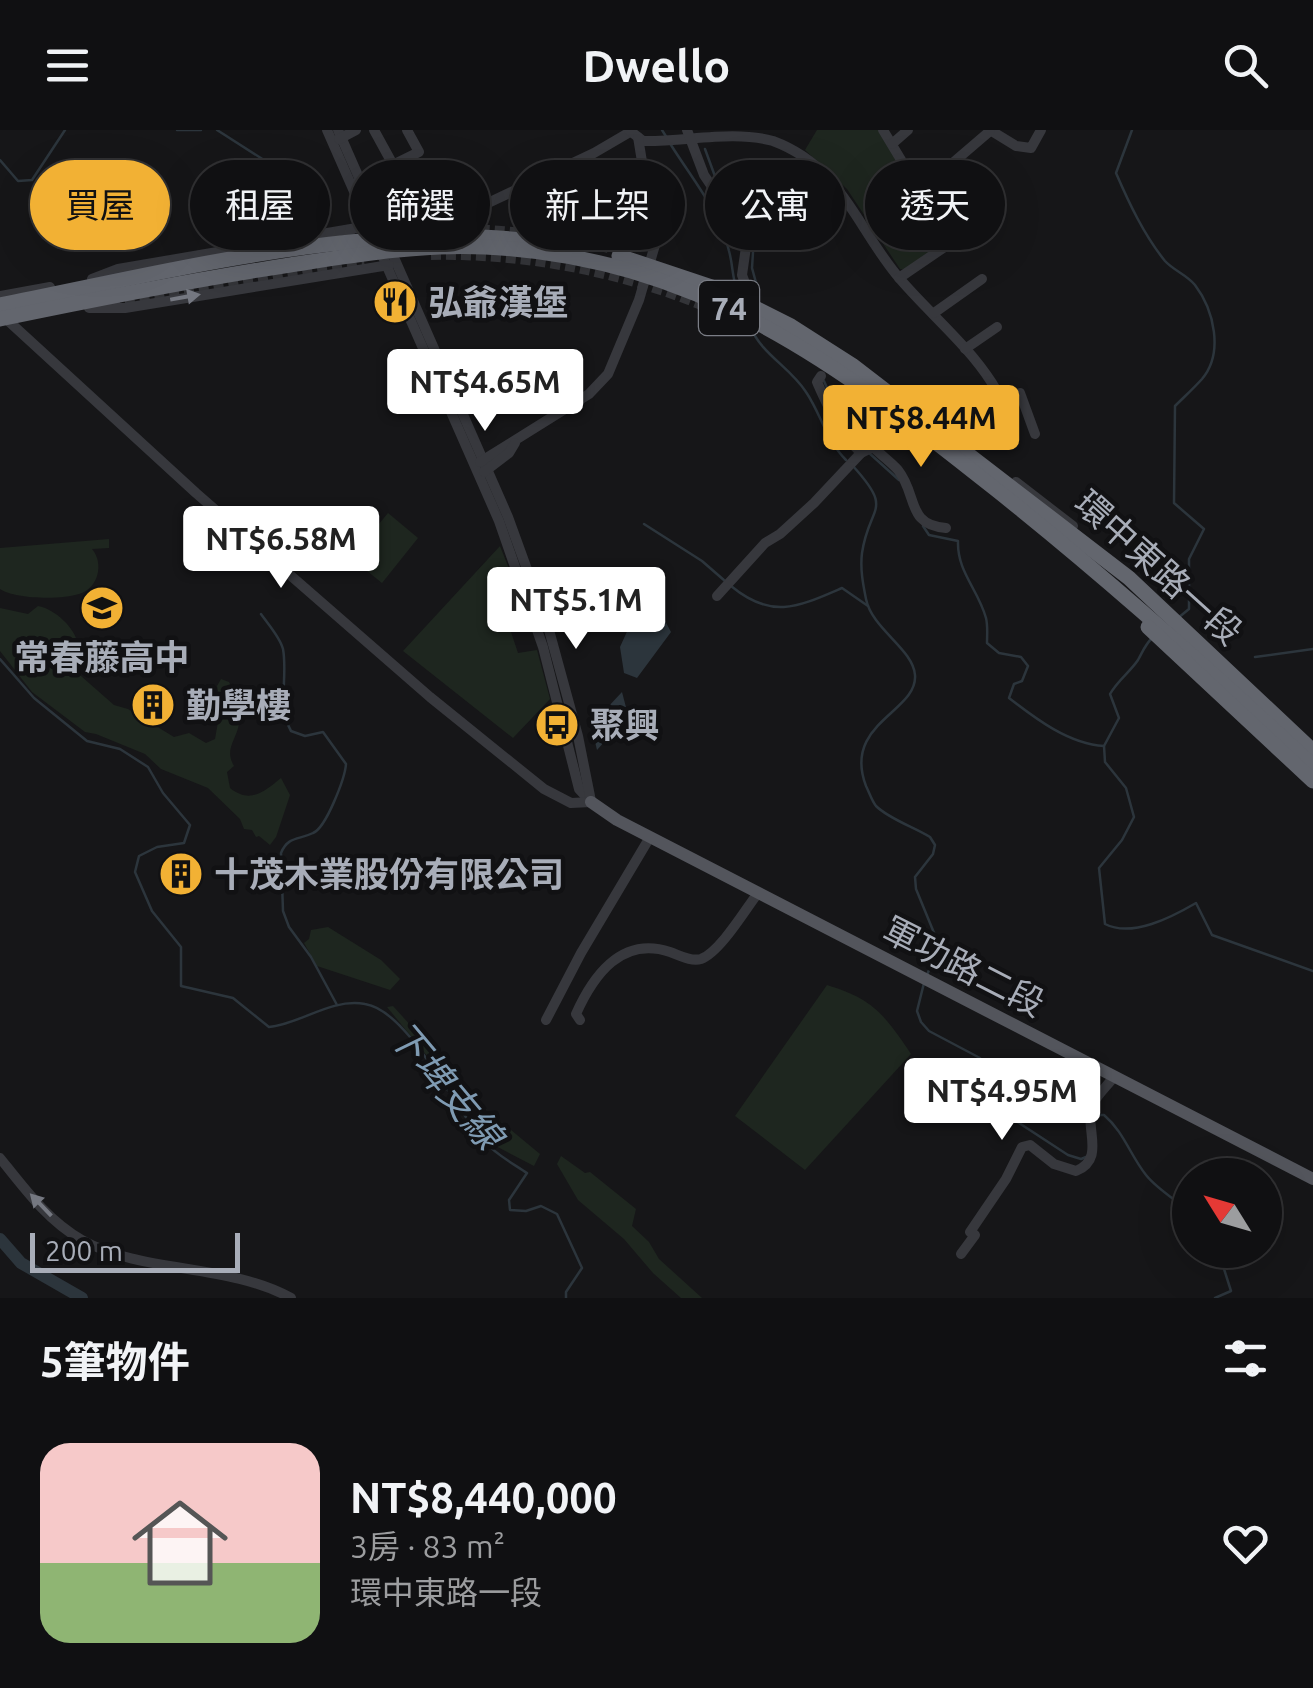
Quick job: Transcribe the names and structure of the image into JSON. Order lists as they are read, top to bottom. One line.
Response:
{"streets":{"highway":["74"],"main road":["軍功路二段"],"street":["環中東路一段"]},"crossings":[["74","環中東路一段"]],"water":["下埤支線"],"places":{"restaurant":["弘爺漢堡"],"school or university":["常春藤高中"],"building":["勤學樓","十茂木業股份有限公司"],"bus stop":["聚興"]},"scale_bar":"200 m","north":"top left","page":{"header":"Dwello","chip":["買屋","租屋","篩選","新上架","公寓","透天"],"price":["NT$4.65M","NT$8.44M","NT$6.58M","NT$5.1M","NT$4.95M"],"scale":"200 m","heading":"5筆物件","list":[{"name":"NT$8,440,000","note":"3房 · 83 m² · 環中東路一段"}]}}
